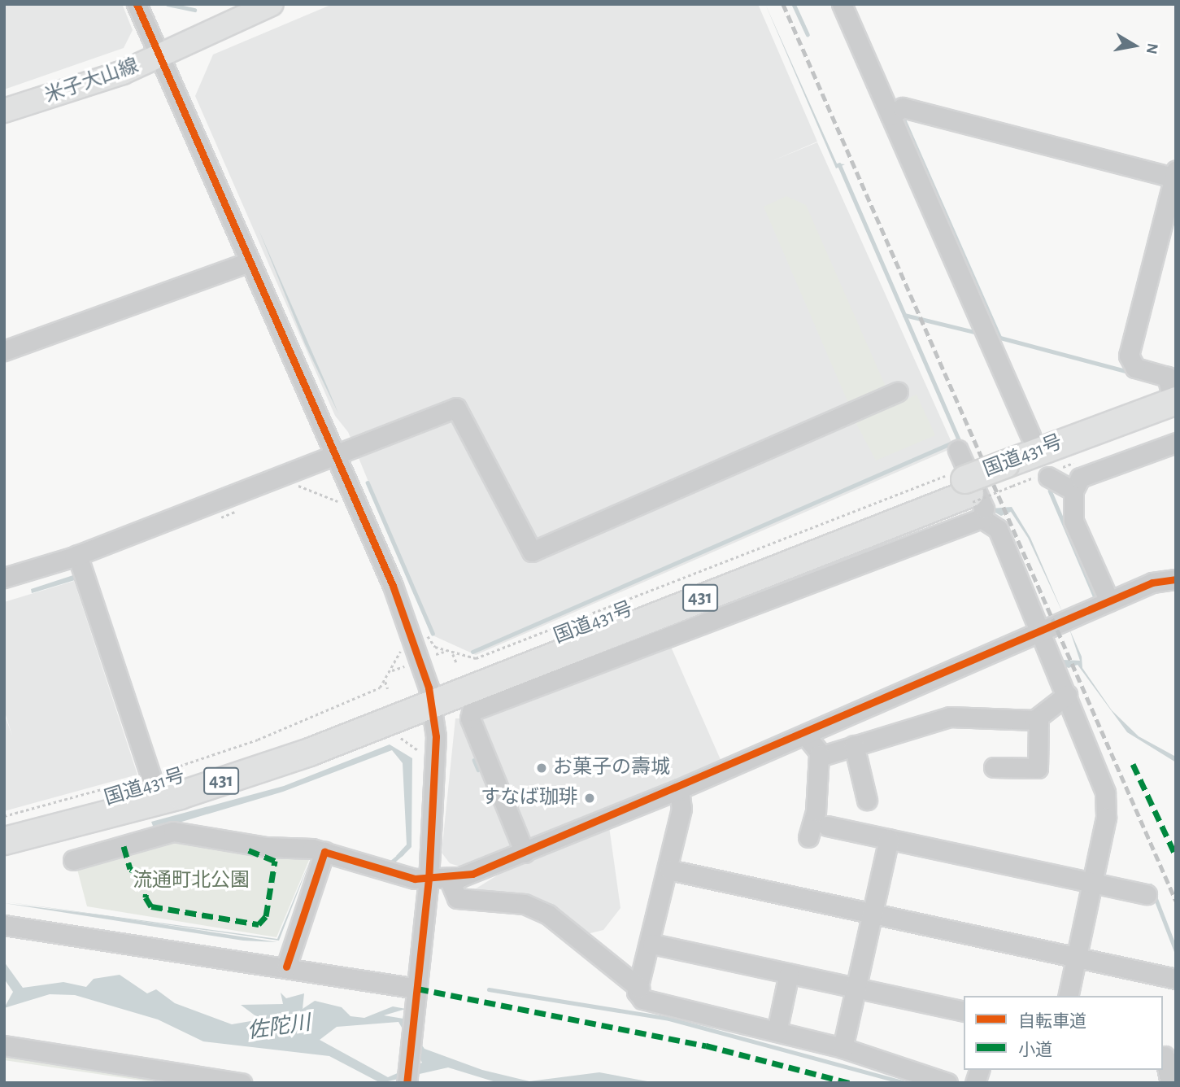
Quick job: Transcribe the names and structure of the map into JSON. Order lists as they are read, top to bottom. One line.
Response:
{"streets":{"highway":["国道431号","431"],"main road":["米子大山線"]},"water":["佐陀川"],"parks":["流通町北公園"],"places":["お菓子の壽城","すなば珈琲"],"legend":["自転車道","小道"],"north":"right"}
